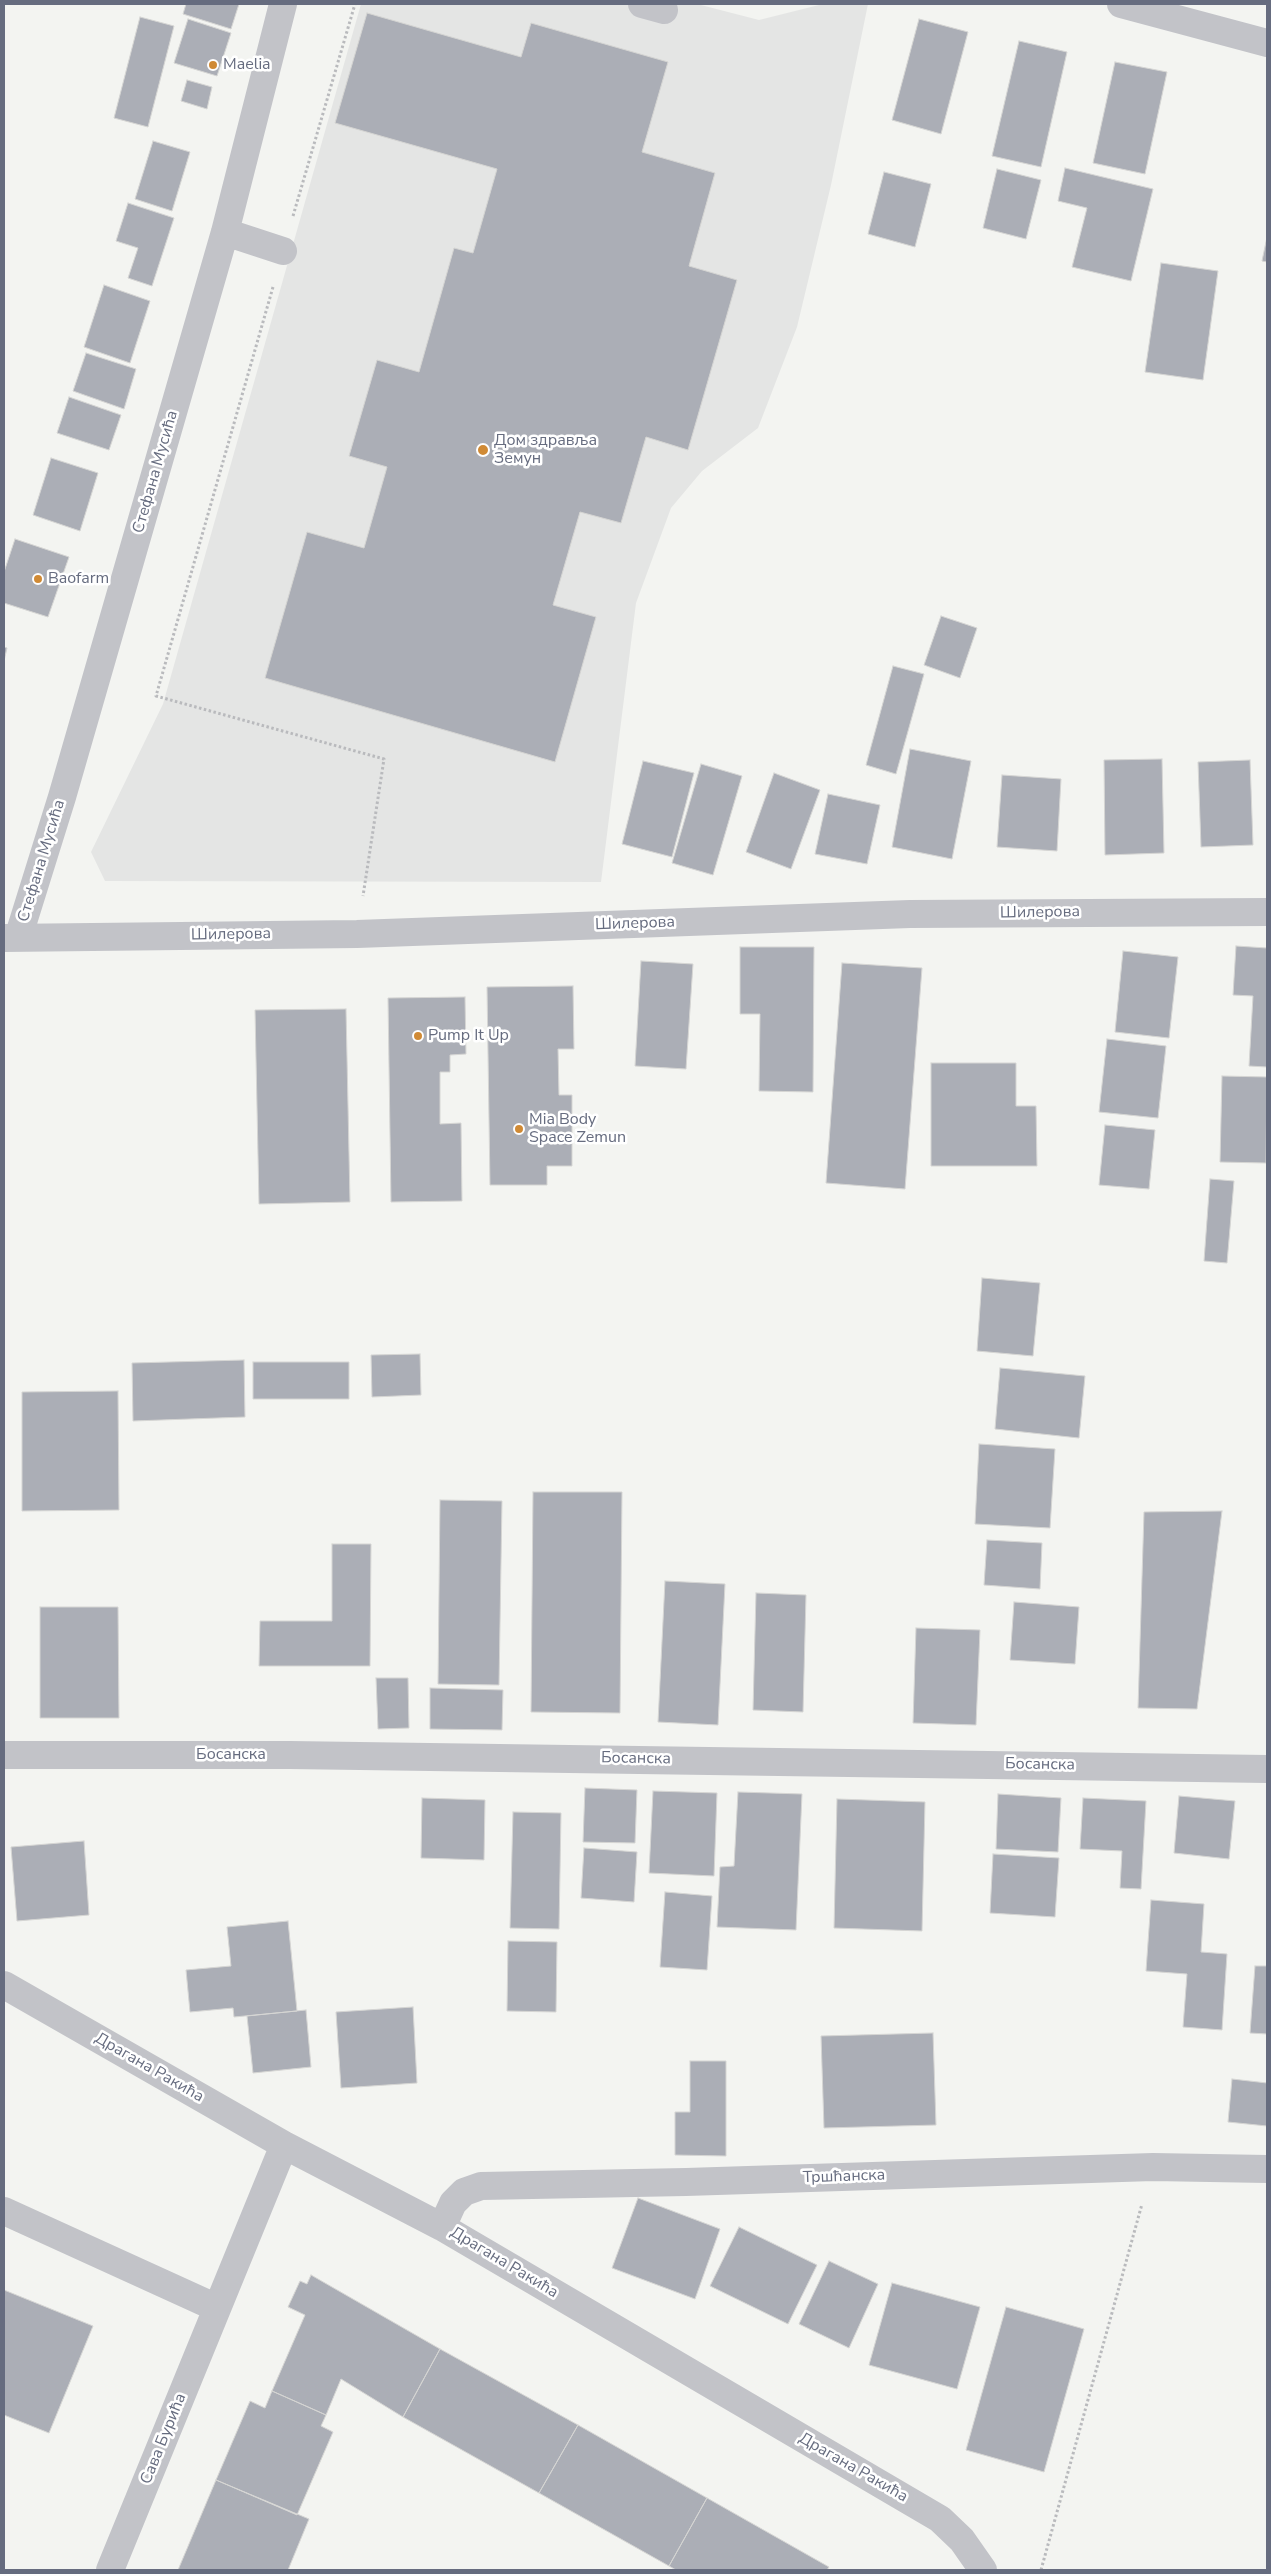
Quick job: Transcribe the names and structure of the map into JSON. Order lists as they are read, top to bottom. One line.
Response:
{"streets":{"street":["Стефана Мусића","Шилерова","Босанска","Драгана Ракића","Тршћанска","Сава Бурића"]},"crossings":[["Стефана Мусића","Шилерова"],["Драгана Ракића","Тршћанска"],["Драгана Ракића","Сава Бурића"]],"places":["Maelia","Дом здравља Земун","Baofarm","Pump It Up","Mia Body Space Zemun"]}
